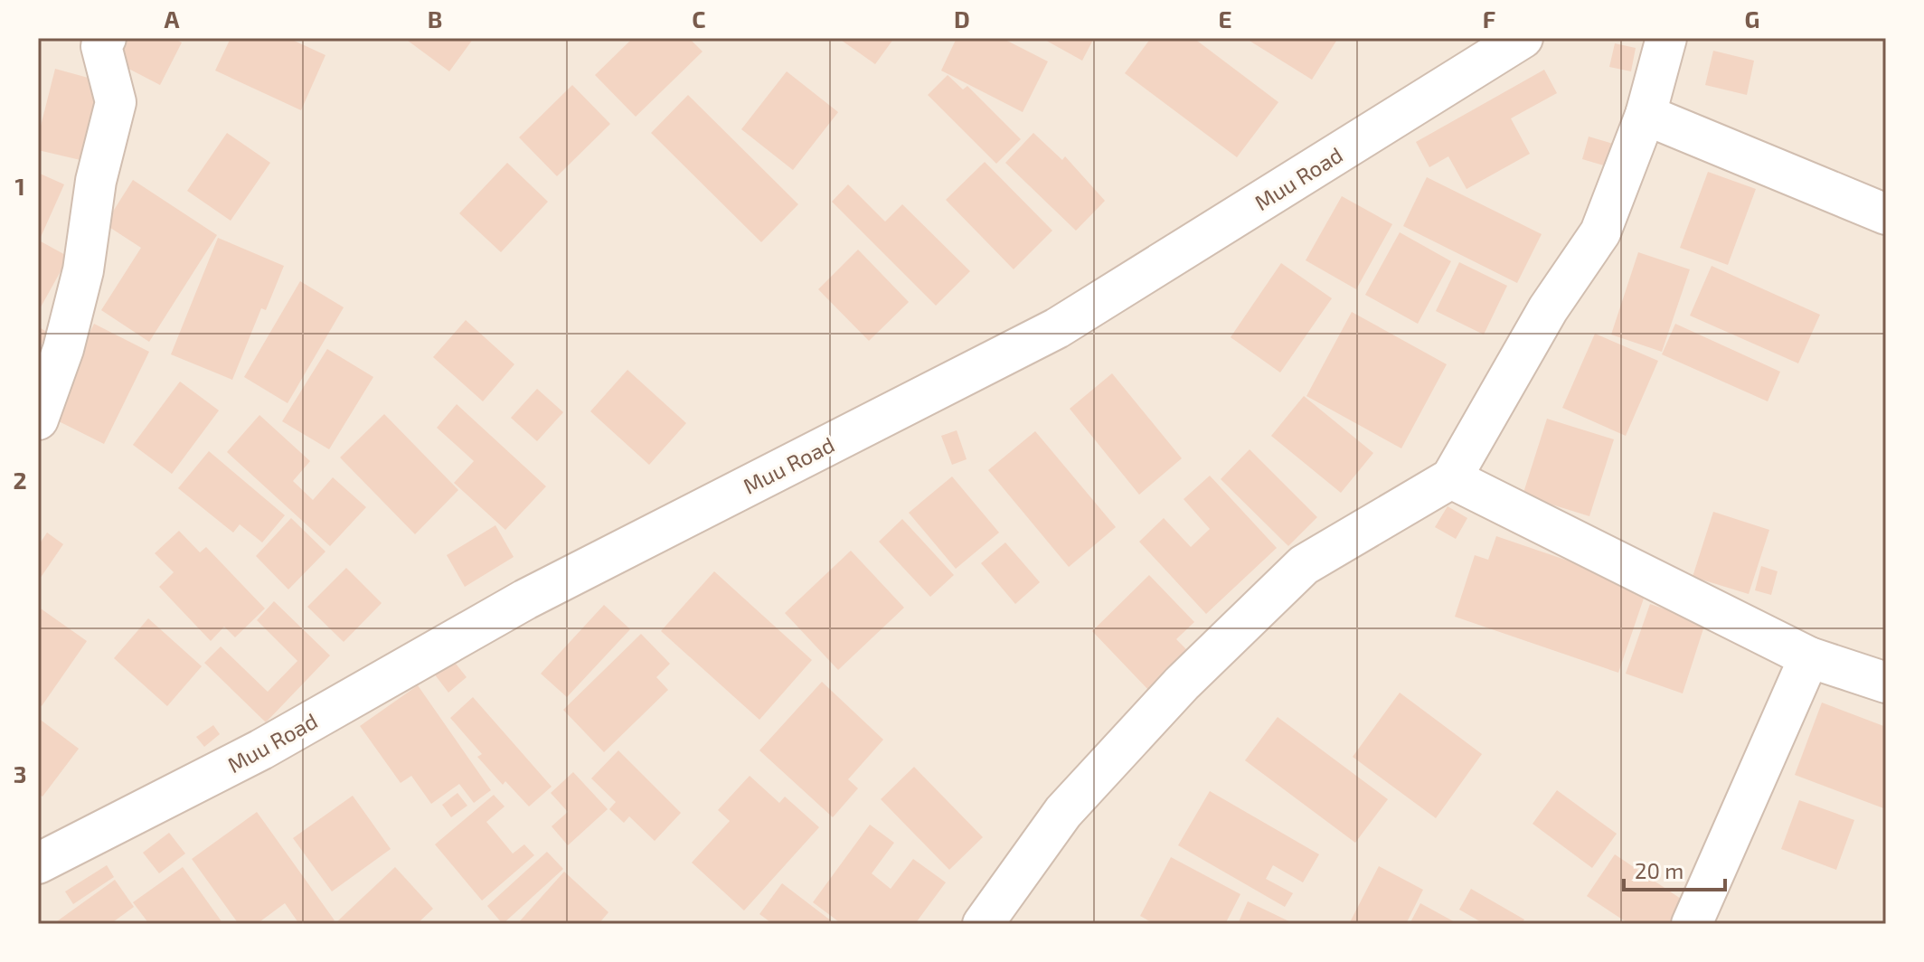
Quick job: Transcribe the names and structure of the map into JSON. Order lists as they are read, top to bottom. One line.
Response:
{"streets":{"street":["Muu Road"]},"scale_bar":"20 m","grid":{"columns":["A","B","C","D","E","F","G"],"rows":["1","2","3"]}}
